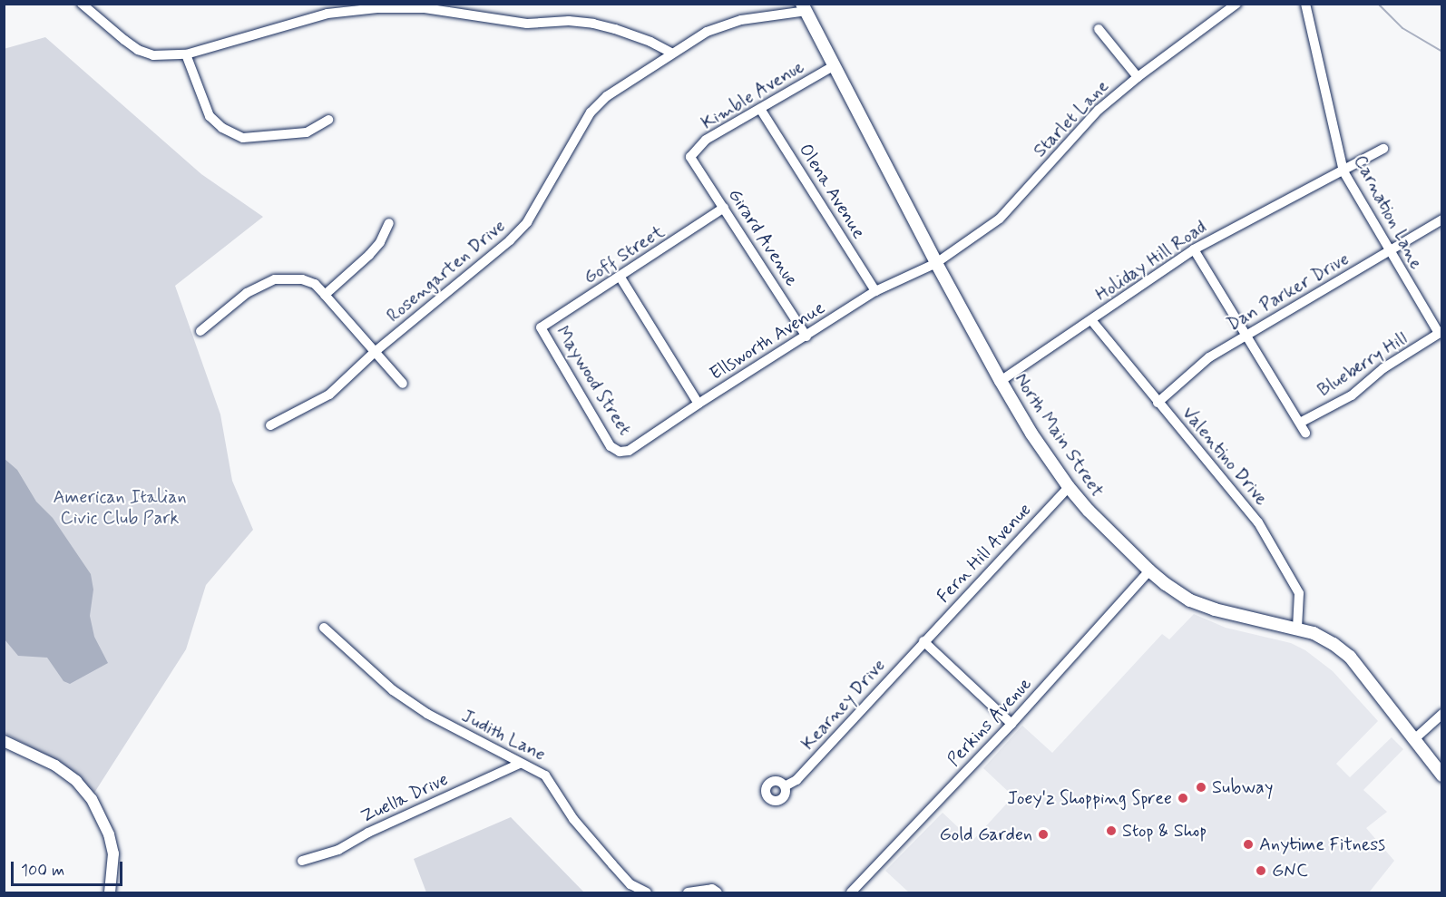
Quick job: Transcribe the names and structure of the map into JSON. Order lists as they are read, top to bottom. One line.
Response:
{"streets":{"main road":["North Main Street"],"street":["Kimble Avenue","Starlet Lane","Olena Avenue","Carnation Lane","Girard Avenue","Goff Street","Holiday Hill Road","Rosengarten Drive","Dan Parker Drive","Ellsworth Avenue","Blueberry Hill","Maywood Street","Valentino Drive","Fern Hill Avenue","Kearney Drive","Perkins Avenue","Judith Lane","Zuella Drive"]},"crossings":[["Kimble Avenue","Olena Avenue"],["Kimble Avenue","Girard Avenue"],["Kimble Avenue","North Main Street"],["Starlet Lane","Ellsworth Avenue"],["Starlet Lane","North Main Street"],["Olena Avenue","Ellsworth Avenue"],["Carnation Lane","Holiday Hill Road"],["Carnation Lane","Dan Parker Drive"],["Carnation Lane","Blueberry Hill"],["Girard Avenue","Goff Street"],["Girard Avenue","Ellsworth Avenue"],["Goff Street","Maywood Street"],["Holiday Hill Road","North Main Street"],["Holiday Hill Road","Valentino Drive"],["Rosengarten Drive","North Main Street"],["Dan Parker Drive","Valentino Drive"],["Ellsworth Avenue","Maywood Street"],["Ellsworth Avenue","North Main Street"],["North Main Street","Valentino Drive"],["North Main Street","Fern Hill Avenue"],["North Main Street","Perkins Avenue"],["Fern Hill Avenue","Kearney Drive"],["Judith Lane","Zuella Drive"]],"parks":["American Italian Civic Club Park"],"places":["Subway","Joey'z Shopping Spree","Stop & Shop","Gold Garden","Anytime Fitness","GNC"],"scale_bar":"100 m"}
